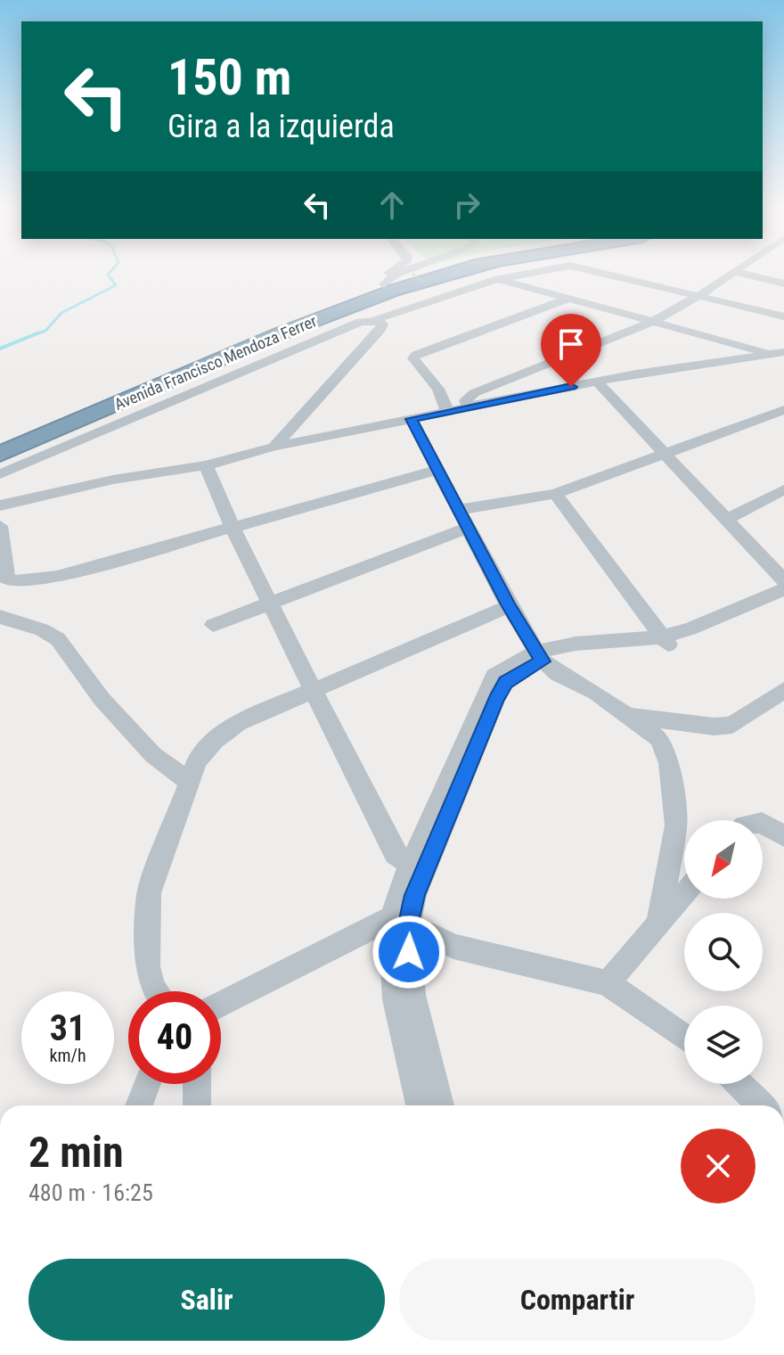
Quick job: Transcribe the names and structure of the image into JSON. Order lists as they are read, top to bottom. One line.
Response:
{"streets":{"highway":["Avenida Francisco Mendoza Ferrer"]},"north":"bottom left","page":{"turn":["150 m","Gira a la izquierda"],"speed":"31 km/h","limit":"40","heading":["2 min","480 m · 16:25"],"buttons":["Salir","Compartir"]}}
